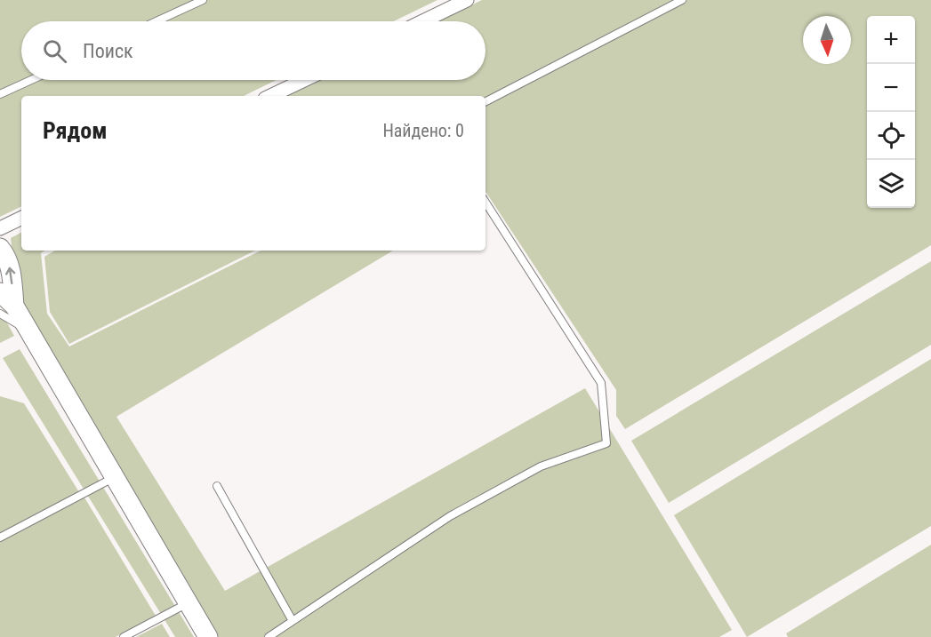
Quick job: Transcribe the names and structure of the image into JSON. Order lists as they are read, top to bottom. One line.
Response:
{"north":"bottom","page":{"map_buttons":["+","−"],"search":"Поиск","heading":["Рядом","Найдено: 0"]}}
